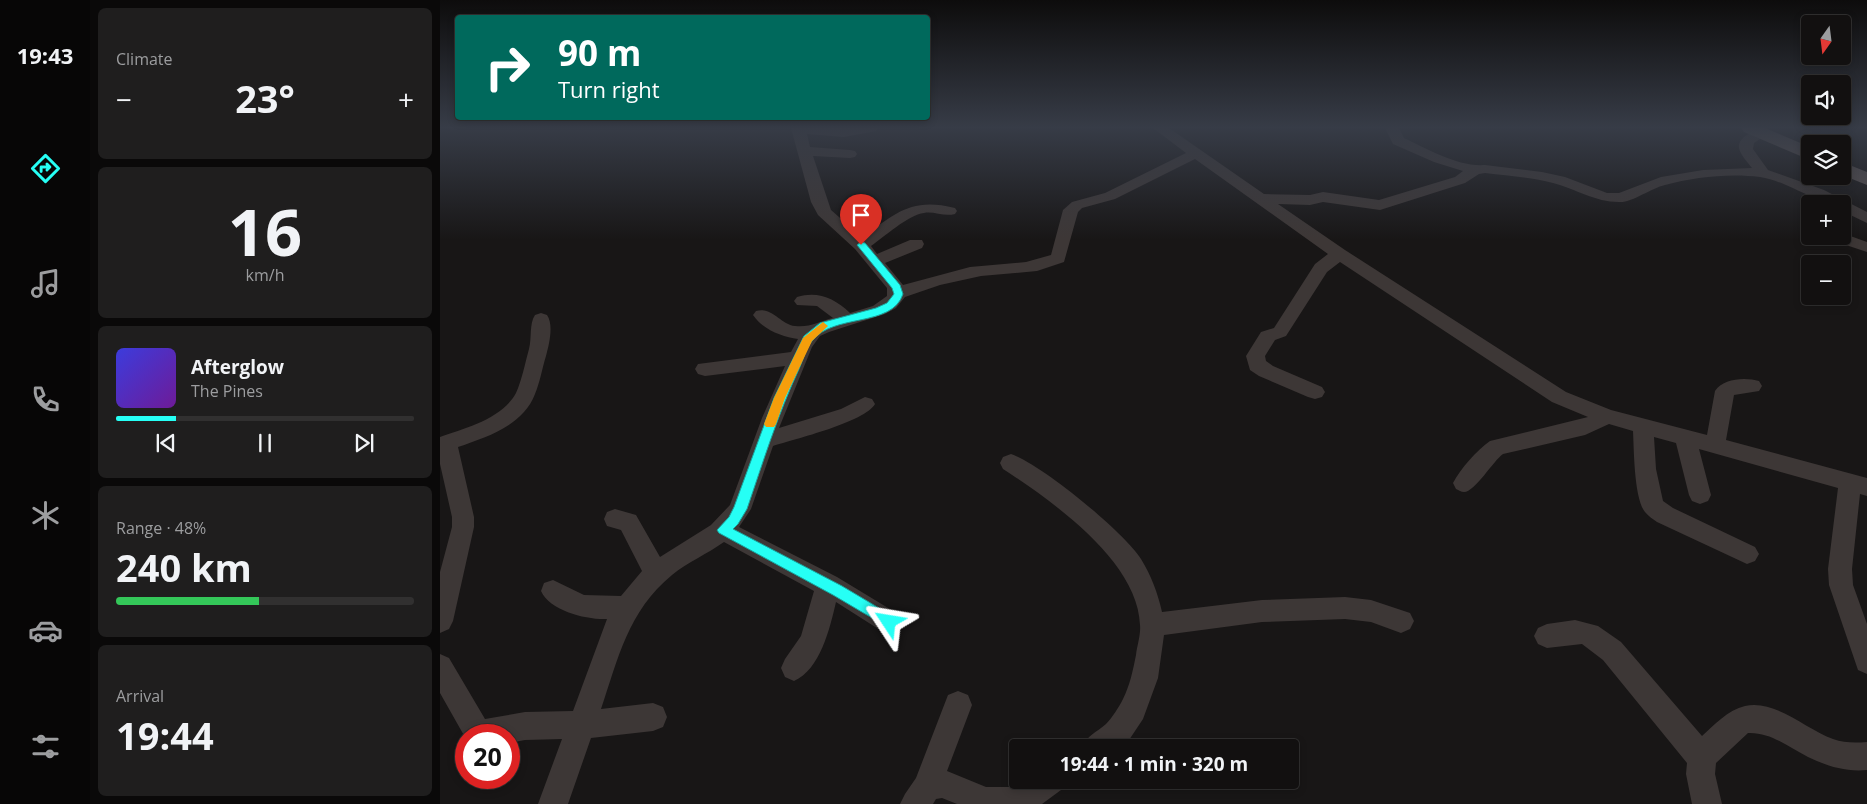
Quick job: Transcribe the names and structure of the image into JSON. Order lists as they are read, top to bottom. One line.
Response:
{"north":"bottom","page":{"tabs":"19:43","tile":["Climate",["16","km/h"],["Range · 48%","240 km"],["Arrival","19:44"]],"map_buttons":["+","−"],"turn":["90 m","Turn right"],"heat":["−","23°","+"],"song":["Afterglow","The Pines"],"limit":"20","trip":"19:44 · 1 min · 320 m"}}
